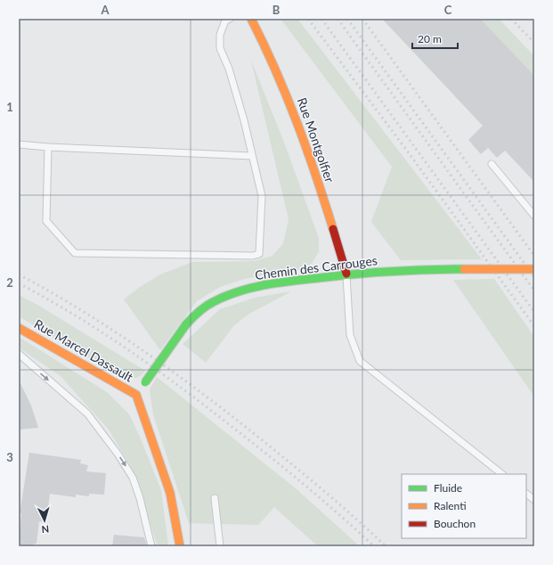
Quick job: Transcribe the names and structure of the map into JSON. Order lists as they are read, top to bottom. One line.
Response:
{"streets":{"street":["Rue Montgolfier","Chemin des Carrouges","Rue Marcel Dassault"]},"crossings":[["Rue Montgolfier","Chemin des Carrouges"],["Chemin des Carrouges","Rue Marcel Dassault"]],"legend":["Fluide","Ralenti","Bouchon"],"scale_bar":"20 m","north":"bottom","grid":{"columns":["A","B","C"],"rows":["1","2","3"]}}
